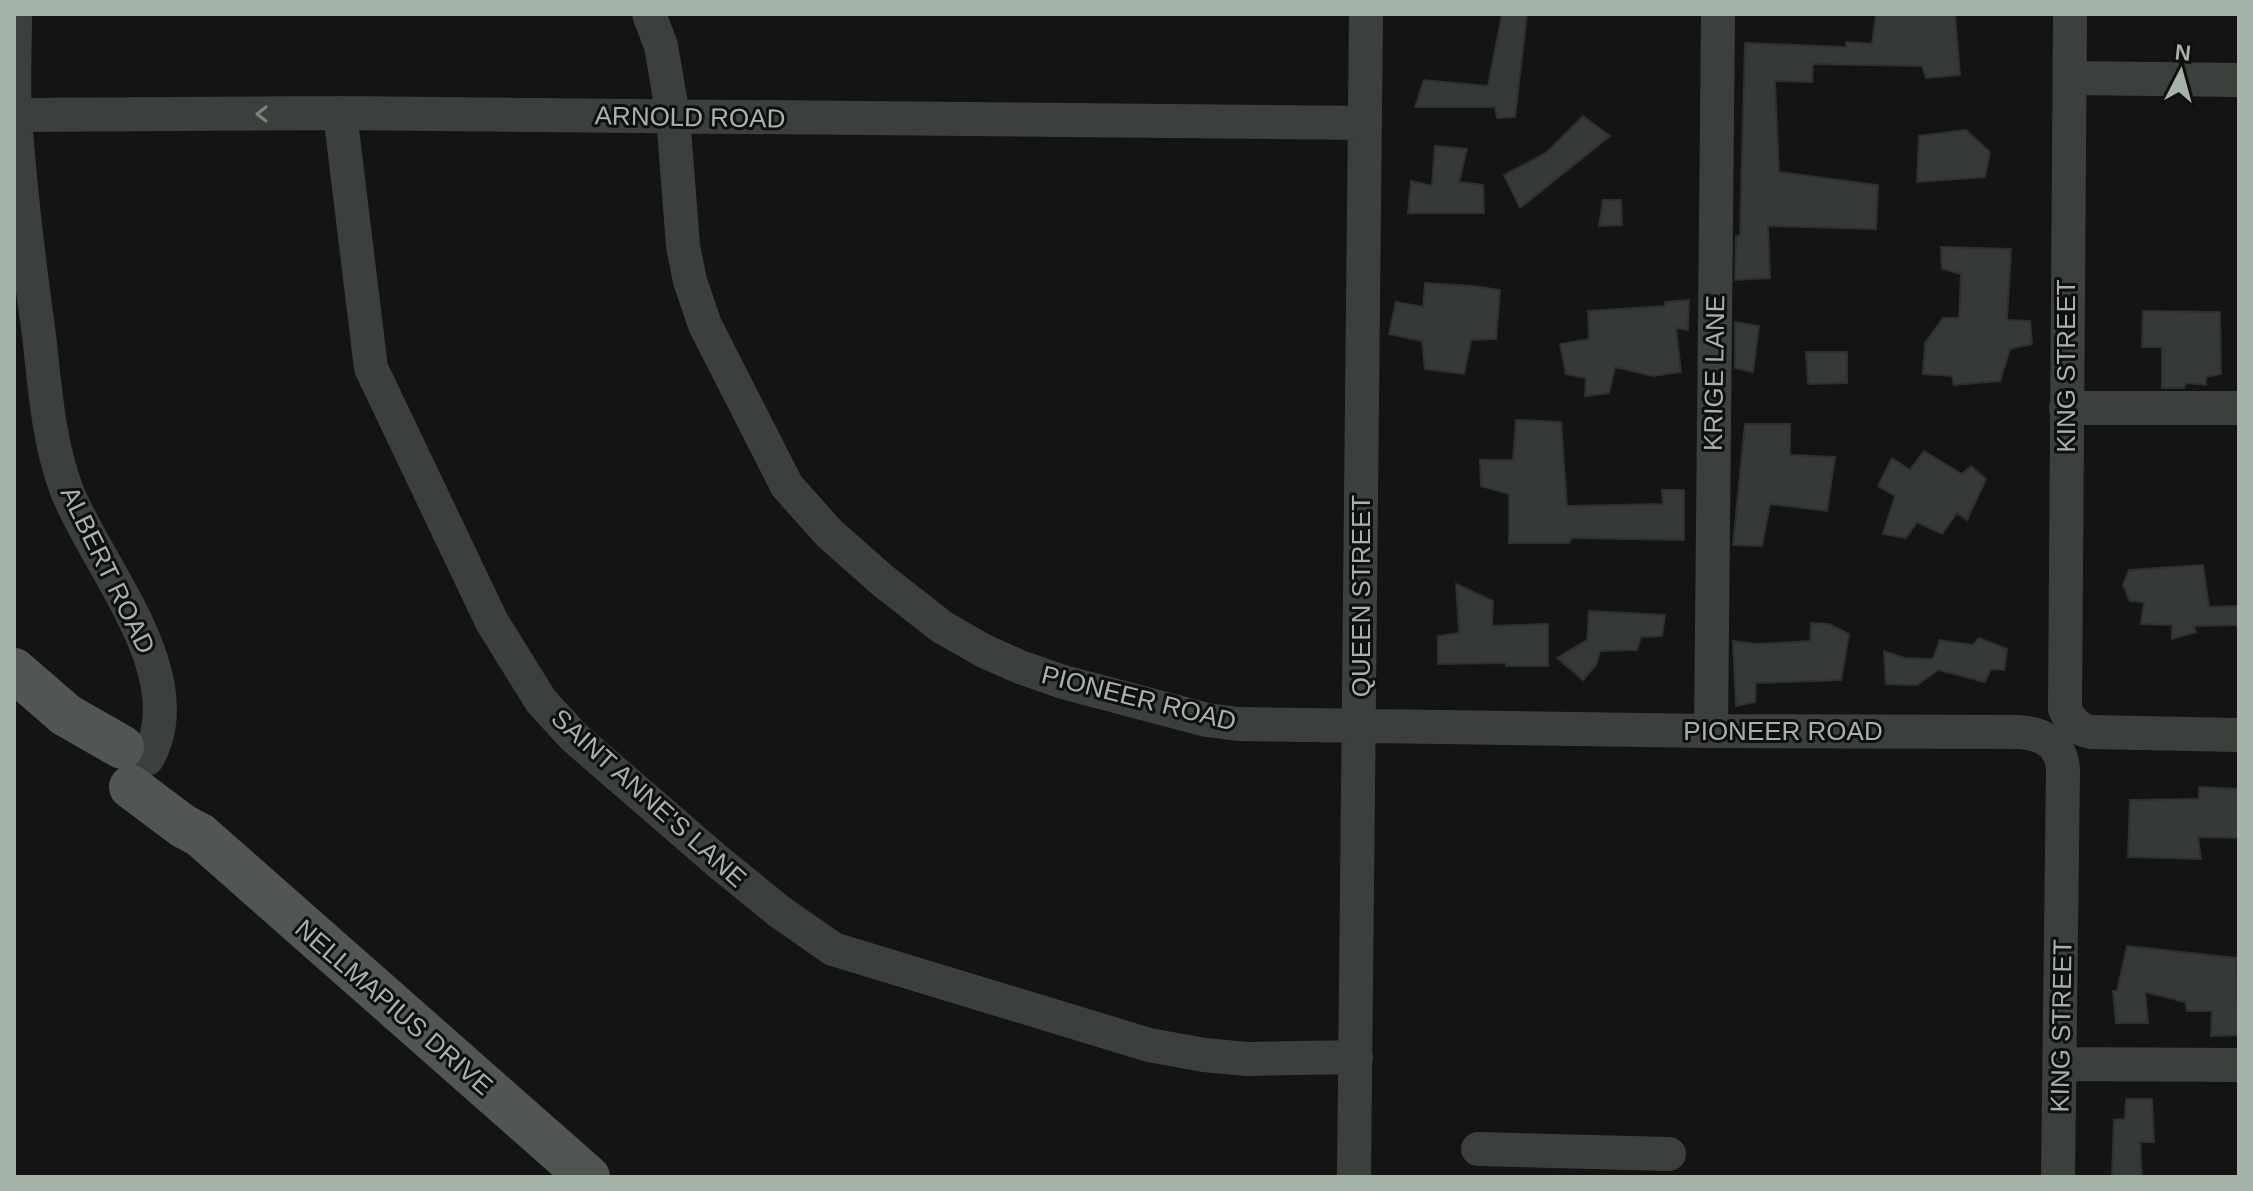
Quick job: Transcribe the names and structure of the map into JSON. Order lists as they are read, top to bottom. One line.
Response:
{"streets":{"main road":["NELLMAPIUS DRIVE"],"street":["ARNOLD ROAD","KING STREET","KRIGE LANE","ALBERT ROAD","QUEEN STREET","PIONEER ROAD","SAINT ANNE'S LANE"]},"crossings":[["ARNOLD ROAD","ALBERT ROAD"],["ARNOLD ROAD","QUEEN STREET"],["ARNOLD ROAD","PIONEER ROAD"],["ARNOLD ROAD","SAINT ANNE'S LANE"],["KING STREET","PIONEER ROAD"],["KRIGE LANE","PIONEER ROAD"],["ALBERT ROAD","NELLMAPIUS DRIVE"],["QUEEN STREET","PIONEER ROAD"],["QUEEN STREET","SAINT ANNE'S LANE"]],"north":"top"}
